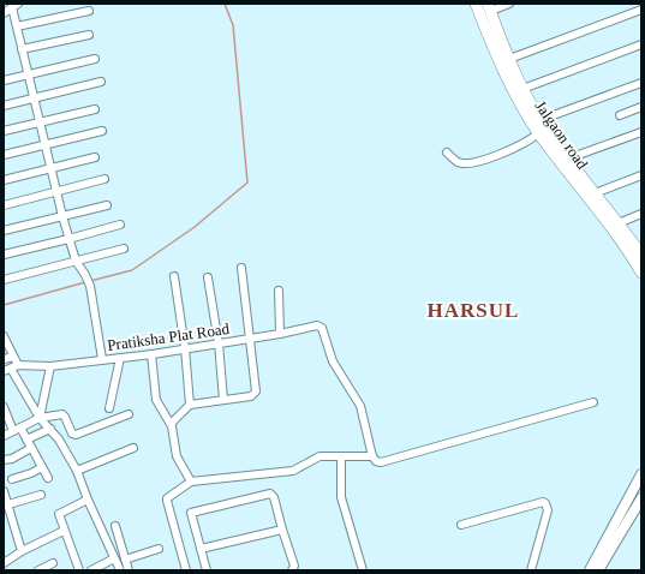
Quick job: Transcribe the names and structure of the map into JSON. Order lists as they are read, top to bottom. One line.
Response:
{"streets":{"highway":["Jalgaon road"],"street":["Pratiksha Plat Road"]},"districts":["HARSUL"]}
